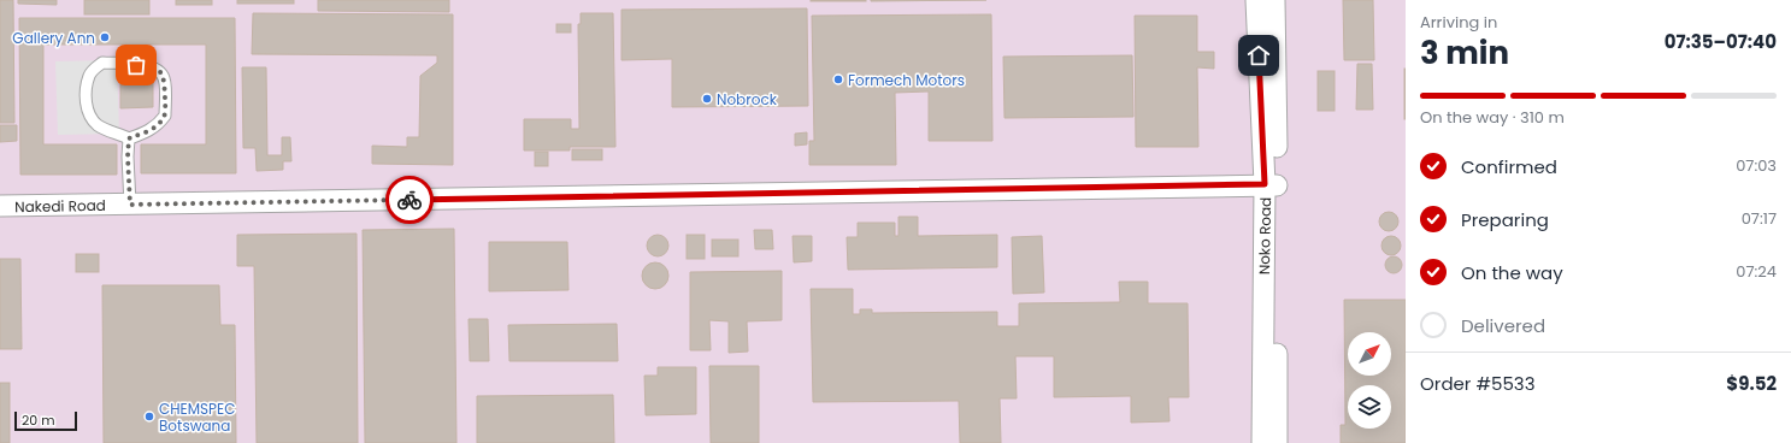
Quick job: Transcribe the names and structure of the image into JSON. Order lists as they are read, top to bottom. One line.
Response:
{"streets":{"street":["Nakedi Road","Noko Road"]},"crossings":[["Nakedi Road","Noko Road"]],"places":["Gallery Ann","Formech Motors","Nobrock","CHEMSPEC Botswana"],"scale_bar":"20 m","north":"top right","page":{"heading":["3 min","Arriving in","07:35–07:40"],"panel":["Order #5533","$9.52"],"bar":"On the way · 310 m","list":[["Confirmed","07:03"],["Preparing","07:17"],["On the way","07:24"],"Delivered"],"scale":"20 m"}}
